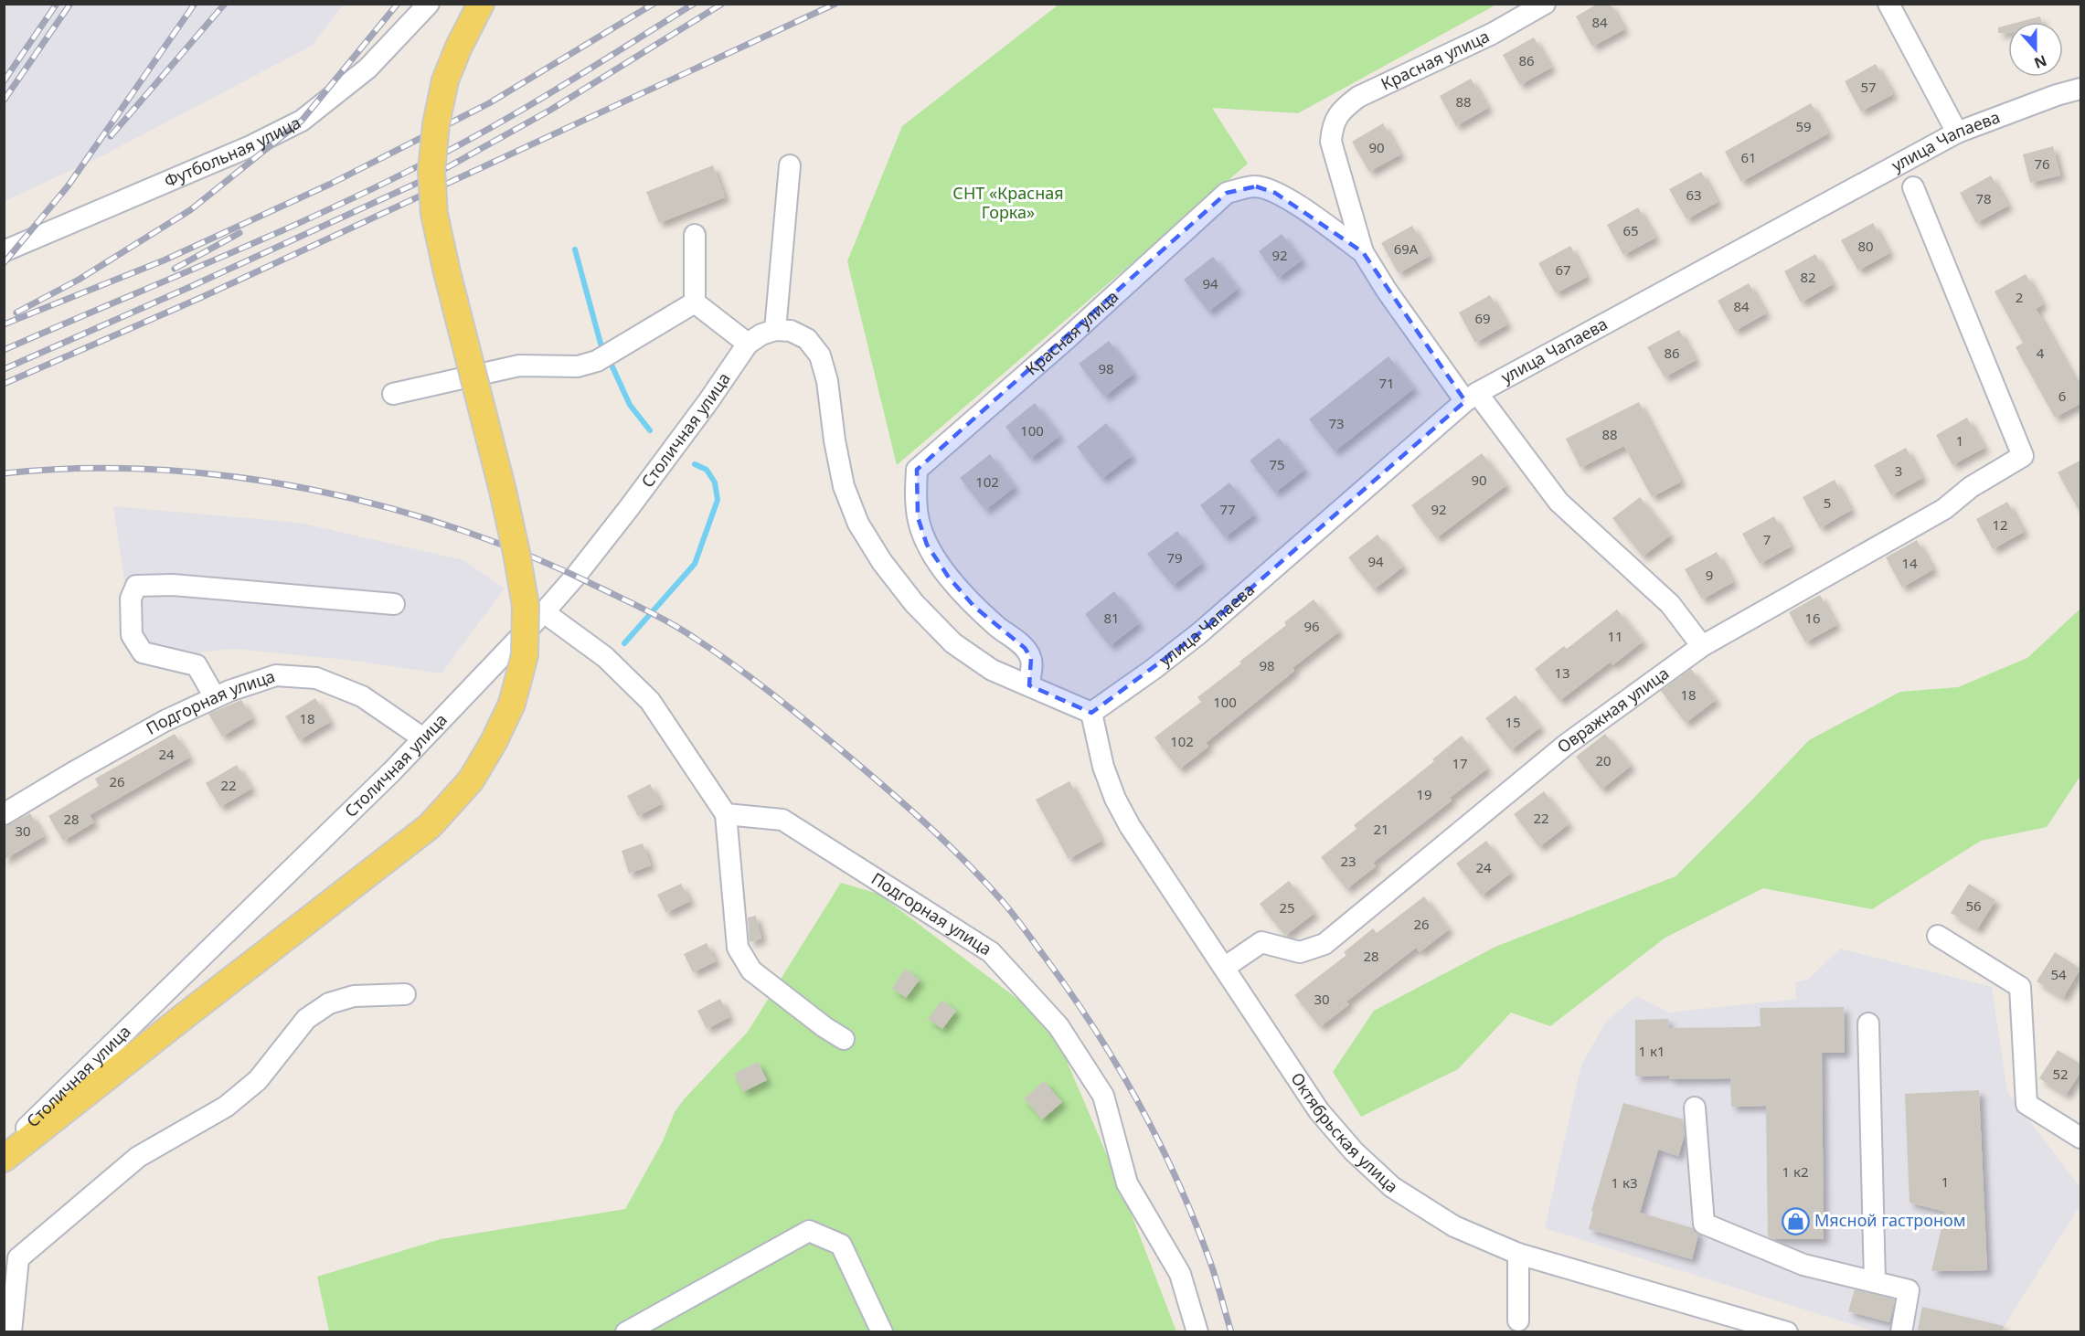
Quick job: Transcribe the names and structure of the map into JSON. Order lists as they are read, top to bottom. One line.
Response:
{"streets":{"street":["Красная улица","улица Чапаева","Футбольная улица","Столичная улица","Подгорная улица","Овражная улица","Октябрьская улица"]},"crossings":[["улица Чапаева","Октябрьская улица"],["Столичная улица","Подгорная улица"],["Овражная улица","Октябрьская улица"]],"parks":["СНТ «Красная Горка»"],"places":{"shop":["Мясной гастроном"]},"house_numbers":["84","86","57","88","59","90","61","76","63","78","65","80","69А","92","67","82","94","2","84","69","86","4","98","71","6","73","100","88","1","75","3","90","102","5","77","92","12","7","79","94","14","9","81","16","96","11","98","13","18","100","18","15","102","24","20","17","26","22","19","22","28","21","30","23","24","56","25","26","28","54","30","1 к1","52","1 к2","1","1 к3"],"north":"bottom"}
